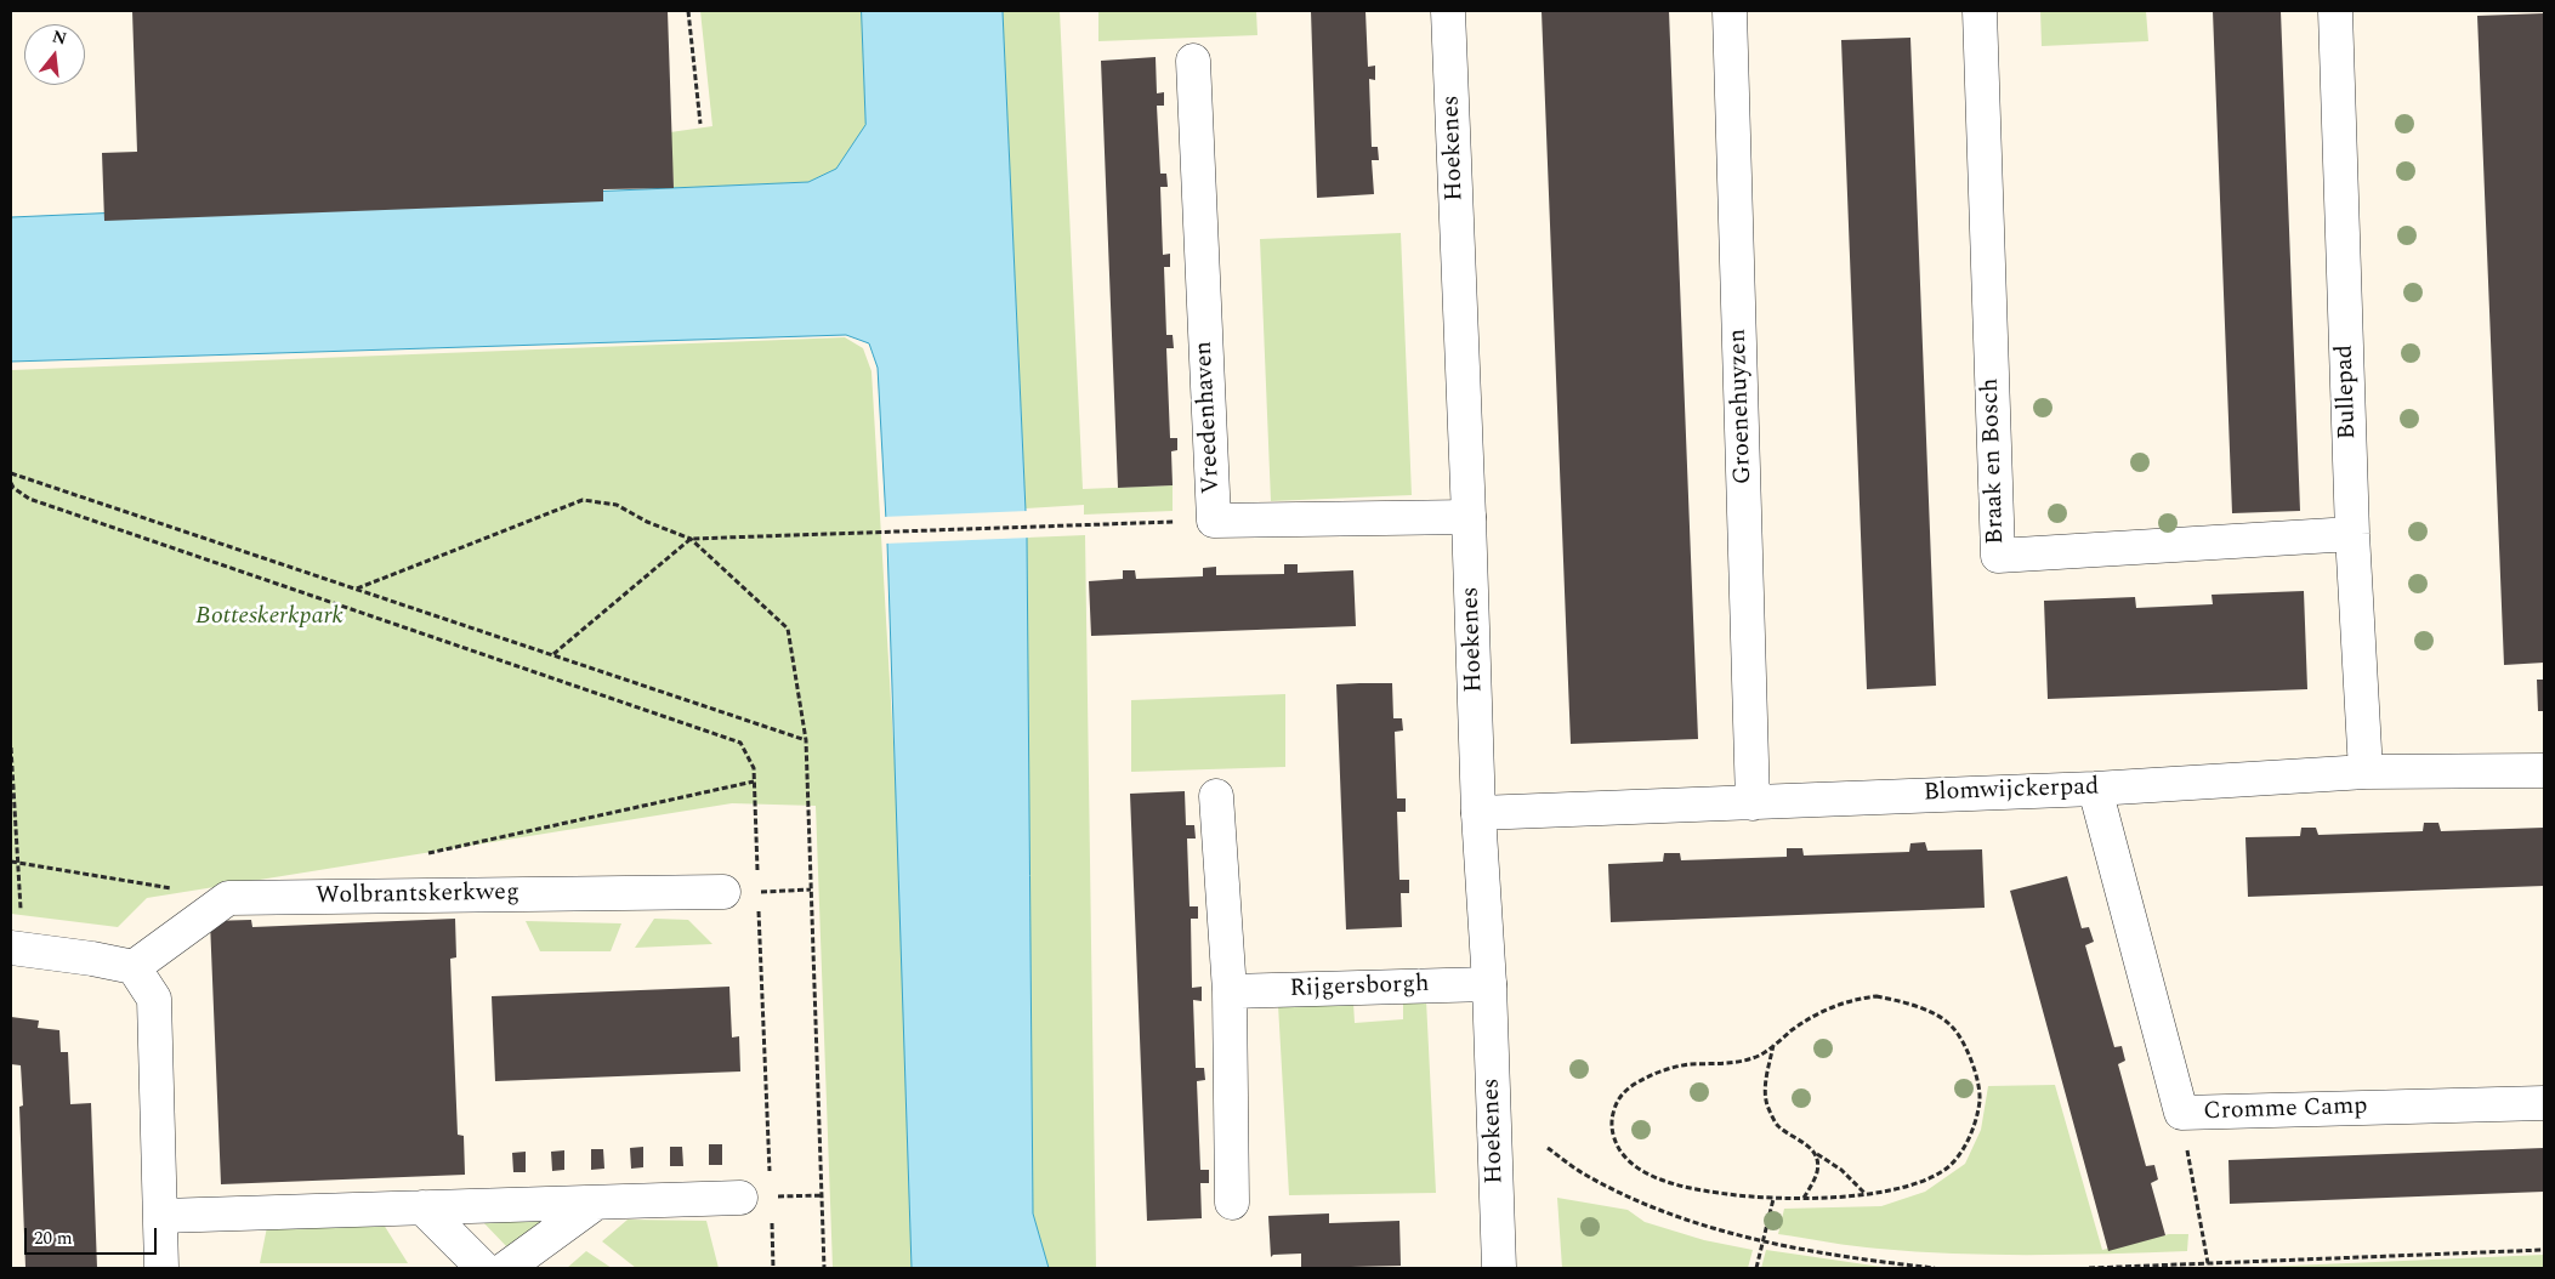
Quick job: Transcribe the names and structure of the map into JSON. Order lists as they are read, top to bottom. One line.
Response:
{"streets":{"street":["Hoekenes","Bullepad","Groenehuyzen","Vreedenhaven","Braak en Bosch","Blomwijckerpad","Wolbrantskerkweg","Rijgersborgh","Cromme Camp"]},"crossings":[["Hoekenes","Vreedenhaven"],["Hoekenes","Blomwijckerpad"],["Hoekenes","Rijgersborgh"],["Bullepad","Braak en Bosch"],["Bullepad","Blomwijckerpad"],["Groenehuyzen","Blomwijckerpad"],["Blomwijckerpad","Cromme Camp"]],"parks":["Botteskerkpark"],"scale_bar":"20 m","north":"top"}
